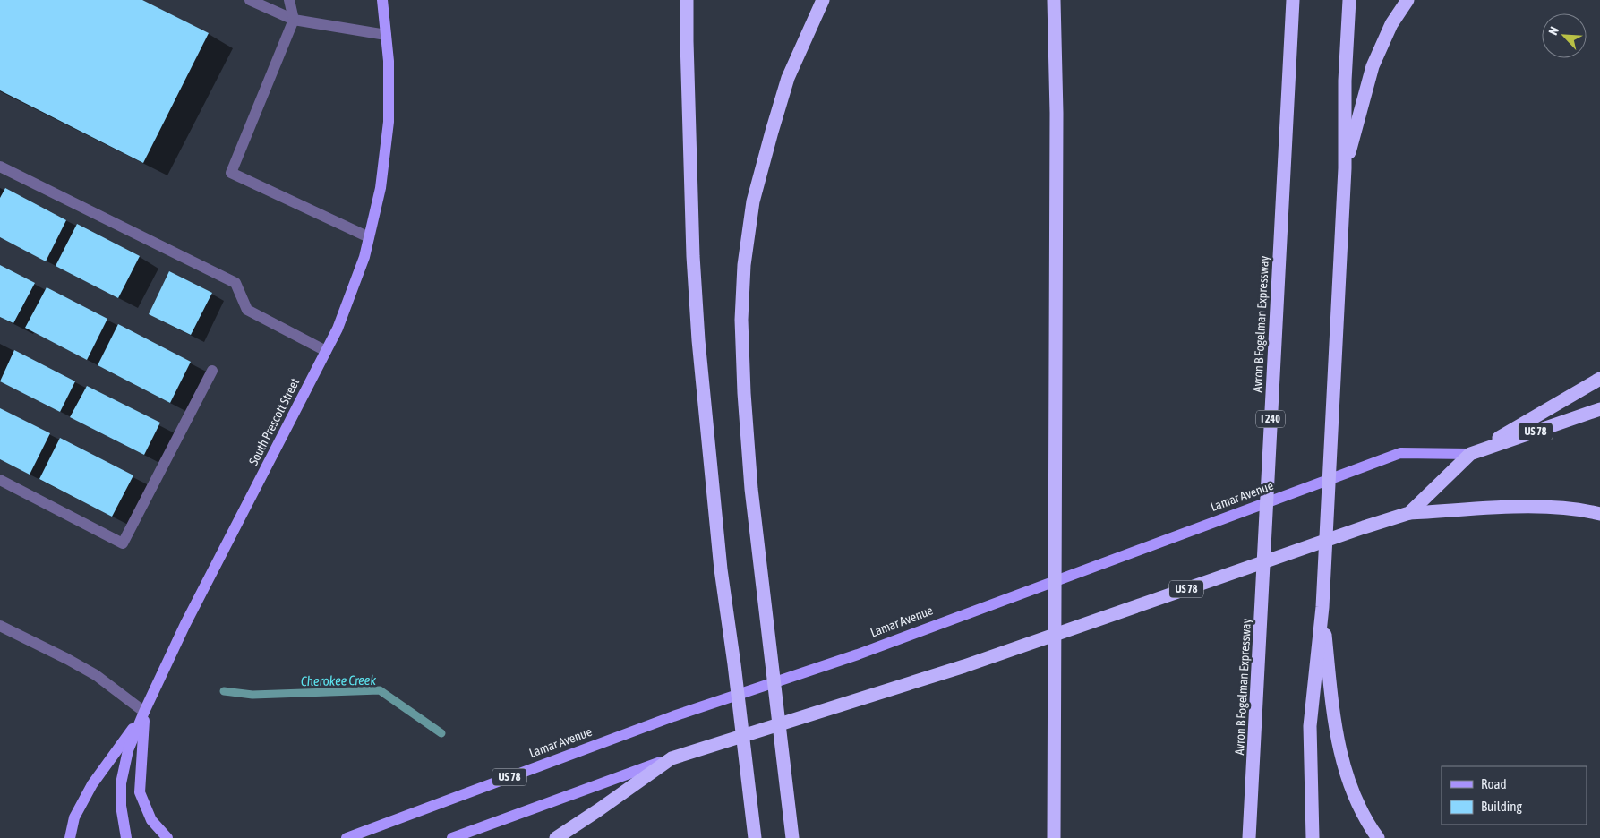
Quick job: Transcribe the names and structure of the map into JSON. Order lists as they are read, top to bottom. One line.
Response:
{"streets":{"highway":["Avron B Fogelman Expressway","I 240","US 78","Lamar Avenue"],"main road":["South Prescott Street"]},"water":["Cherokee Creek"],"legend":["Road","Building"],"north":"top left"}
